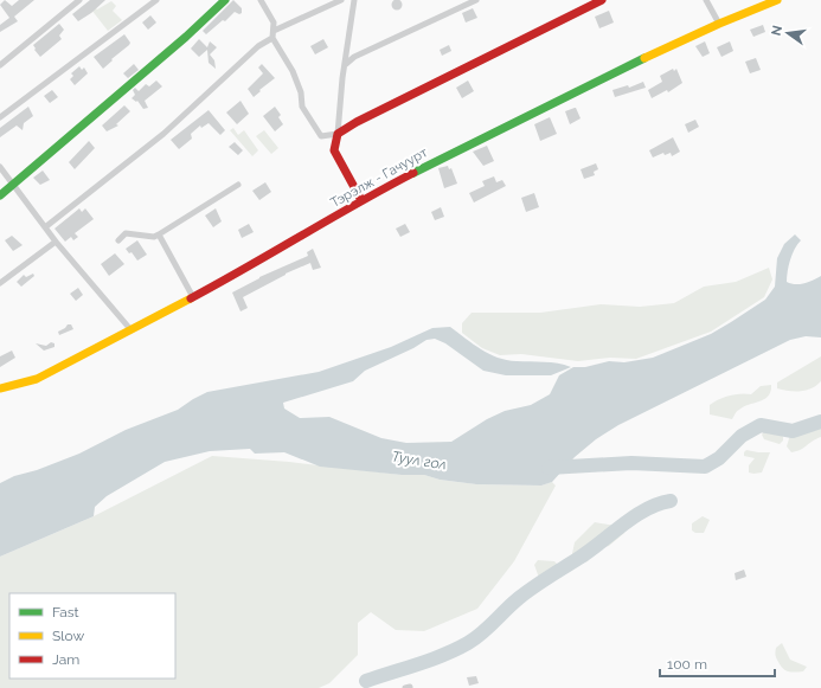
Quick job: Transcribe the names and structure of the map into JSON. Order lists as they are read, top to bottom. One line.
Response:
{"streets":{"main road":["Тэрэлж - Гачуурт"]},"water":["Туул гол"],"legend":["Fast","Slow","Jam"],"scale_bar":"100 m","north":"left"}
